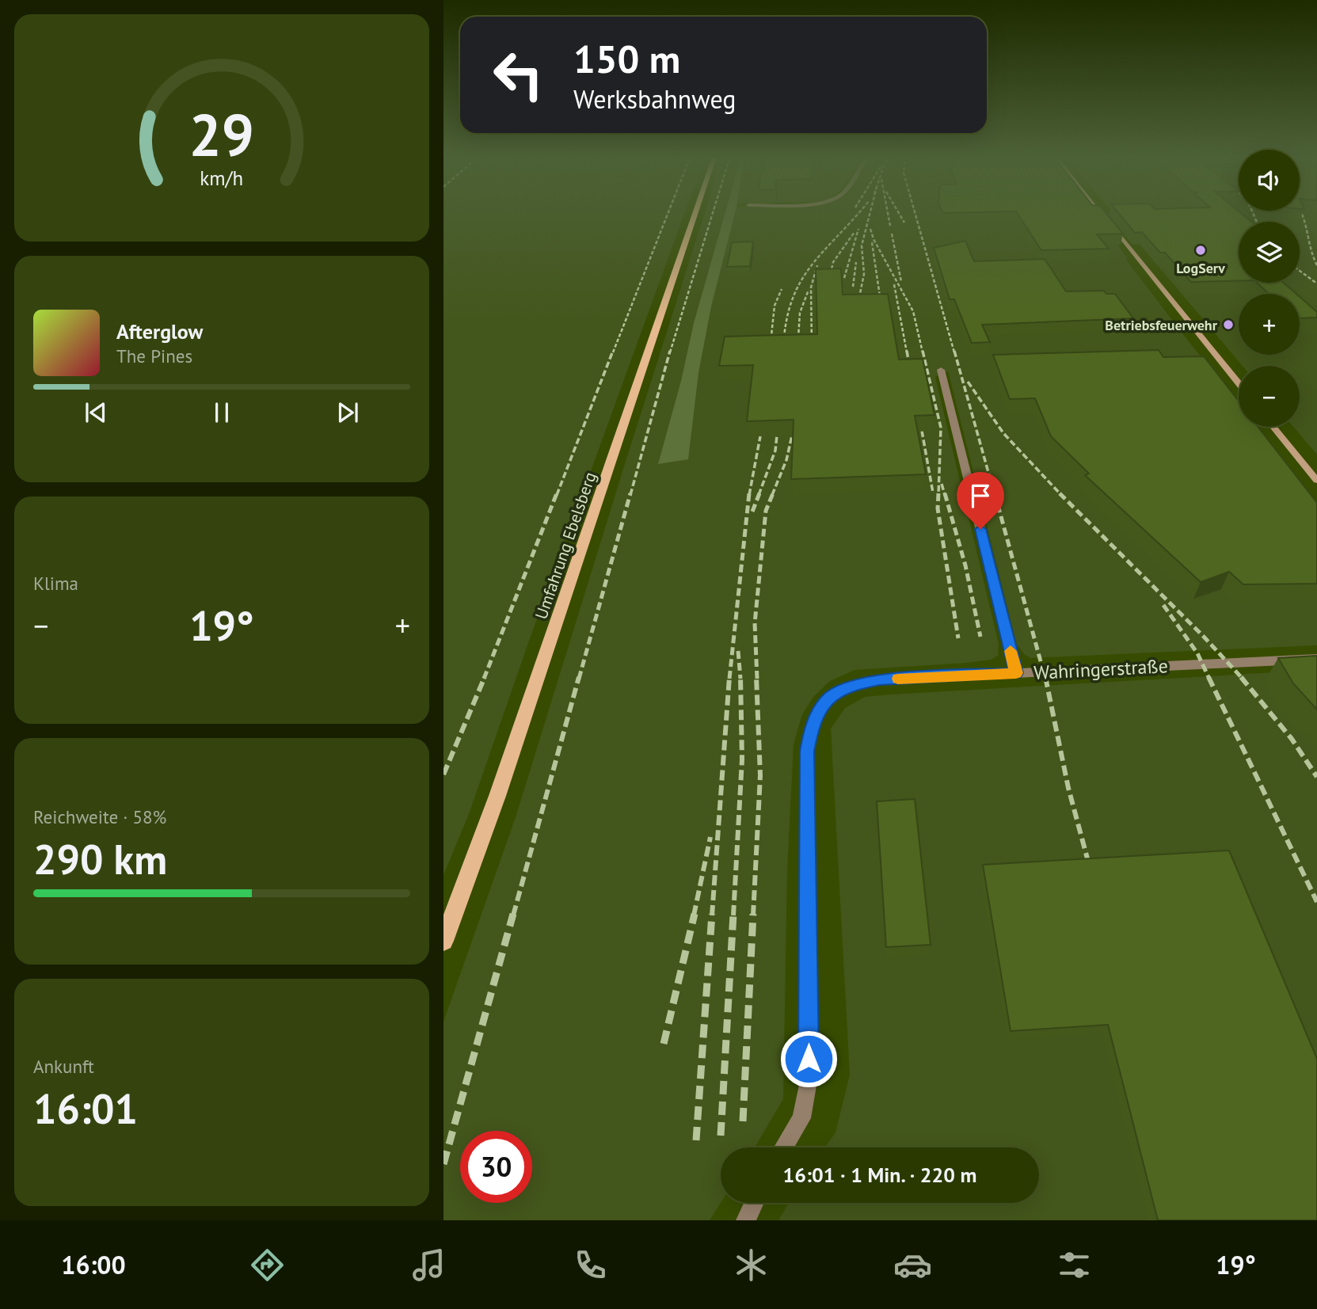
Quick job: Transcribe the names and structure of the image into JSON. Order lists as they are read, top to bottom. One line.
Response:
{"streets":{"main road":["Umfahrung Ebelsberg"],"street":["Wahringerstraße"]},"places":["LogServ","Betriebsfeuerwehr"],"page":{"turn":["150 m","Werksbahnweg"],"map_buttons":["+","−"],"song":["Afterglow","The Pines"],"tile":["Klima",["Reichweite · 58%","290 km"],["Ankunft","16:01"]],"heat":["−","19°","+"],"limit":"30","trip":"16:01 · 1 Min. · 220 m","tabs":["16:00","19°"],"gauge":["29","km/h"]}}
